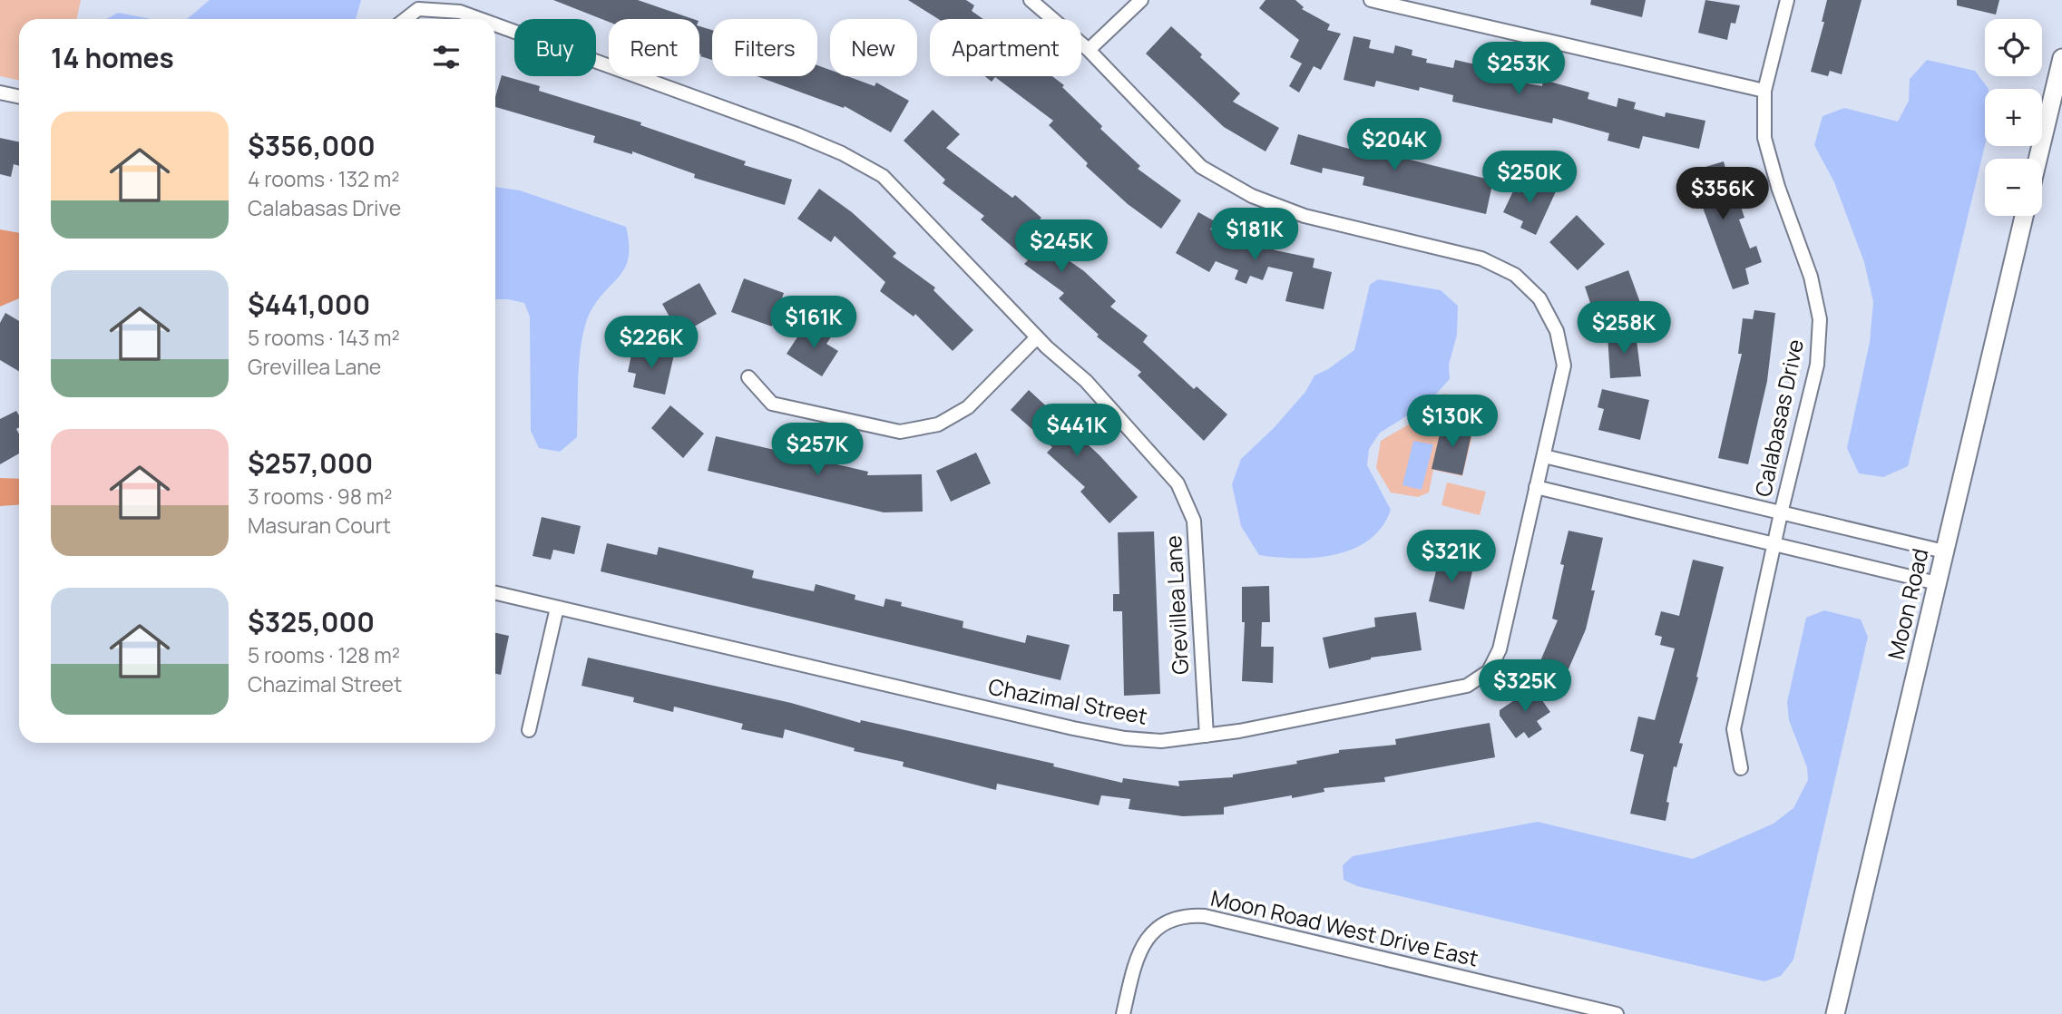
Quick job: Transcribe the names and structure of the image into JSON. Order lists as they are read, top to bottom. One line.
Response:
{"streets":{"street":["Calabasas Drive","Moon Road","Grevillea Lane","Chazimal Street","Moon Road West Drive East"]},"crossings":[["Grevillea Lane","Chazimal Street"]],"page":{"map_buttons":["+","−"],"chip":["Buy","Rent","Filters","New","Apartment"],"heading":"14 homes","price":["$253K","$204K","$250K","$356K","$181K","$245K","$161K","$258K","$226K","$130K","$441K","$257K","$321K","$325K"],"list":[{"name":"$356,000","note":"4 rooms · 132 m² · Calabasas Drive"},{"name":"$441,000","note":"5 rooms · 143 m² · Grevillea Lane"},{"name":"$257,000","note":"3 rooms · 98 m² · Masuran Court"},{"name":"$325,000","note":"5 rooms · 128 m² · Chazimal Street"}]}}
